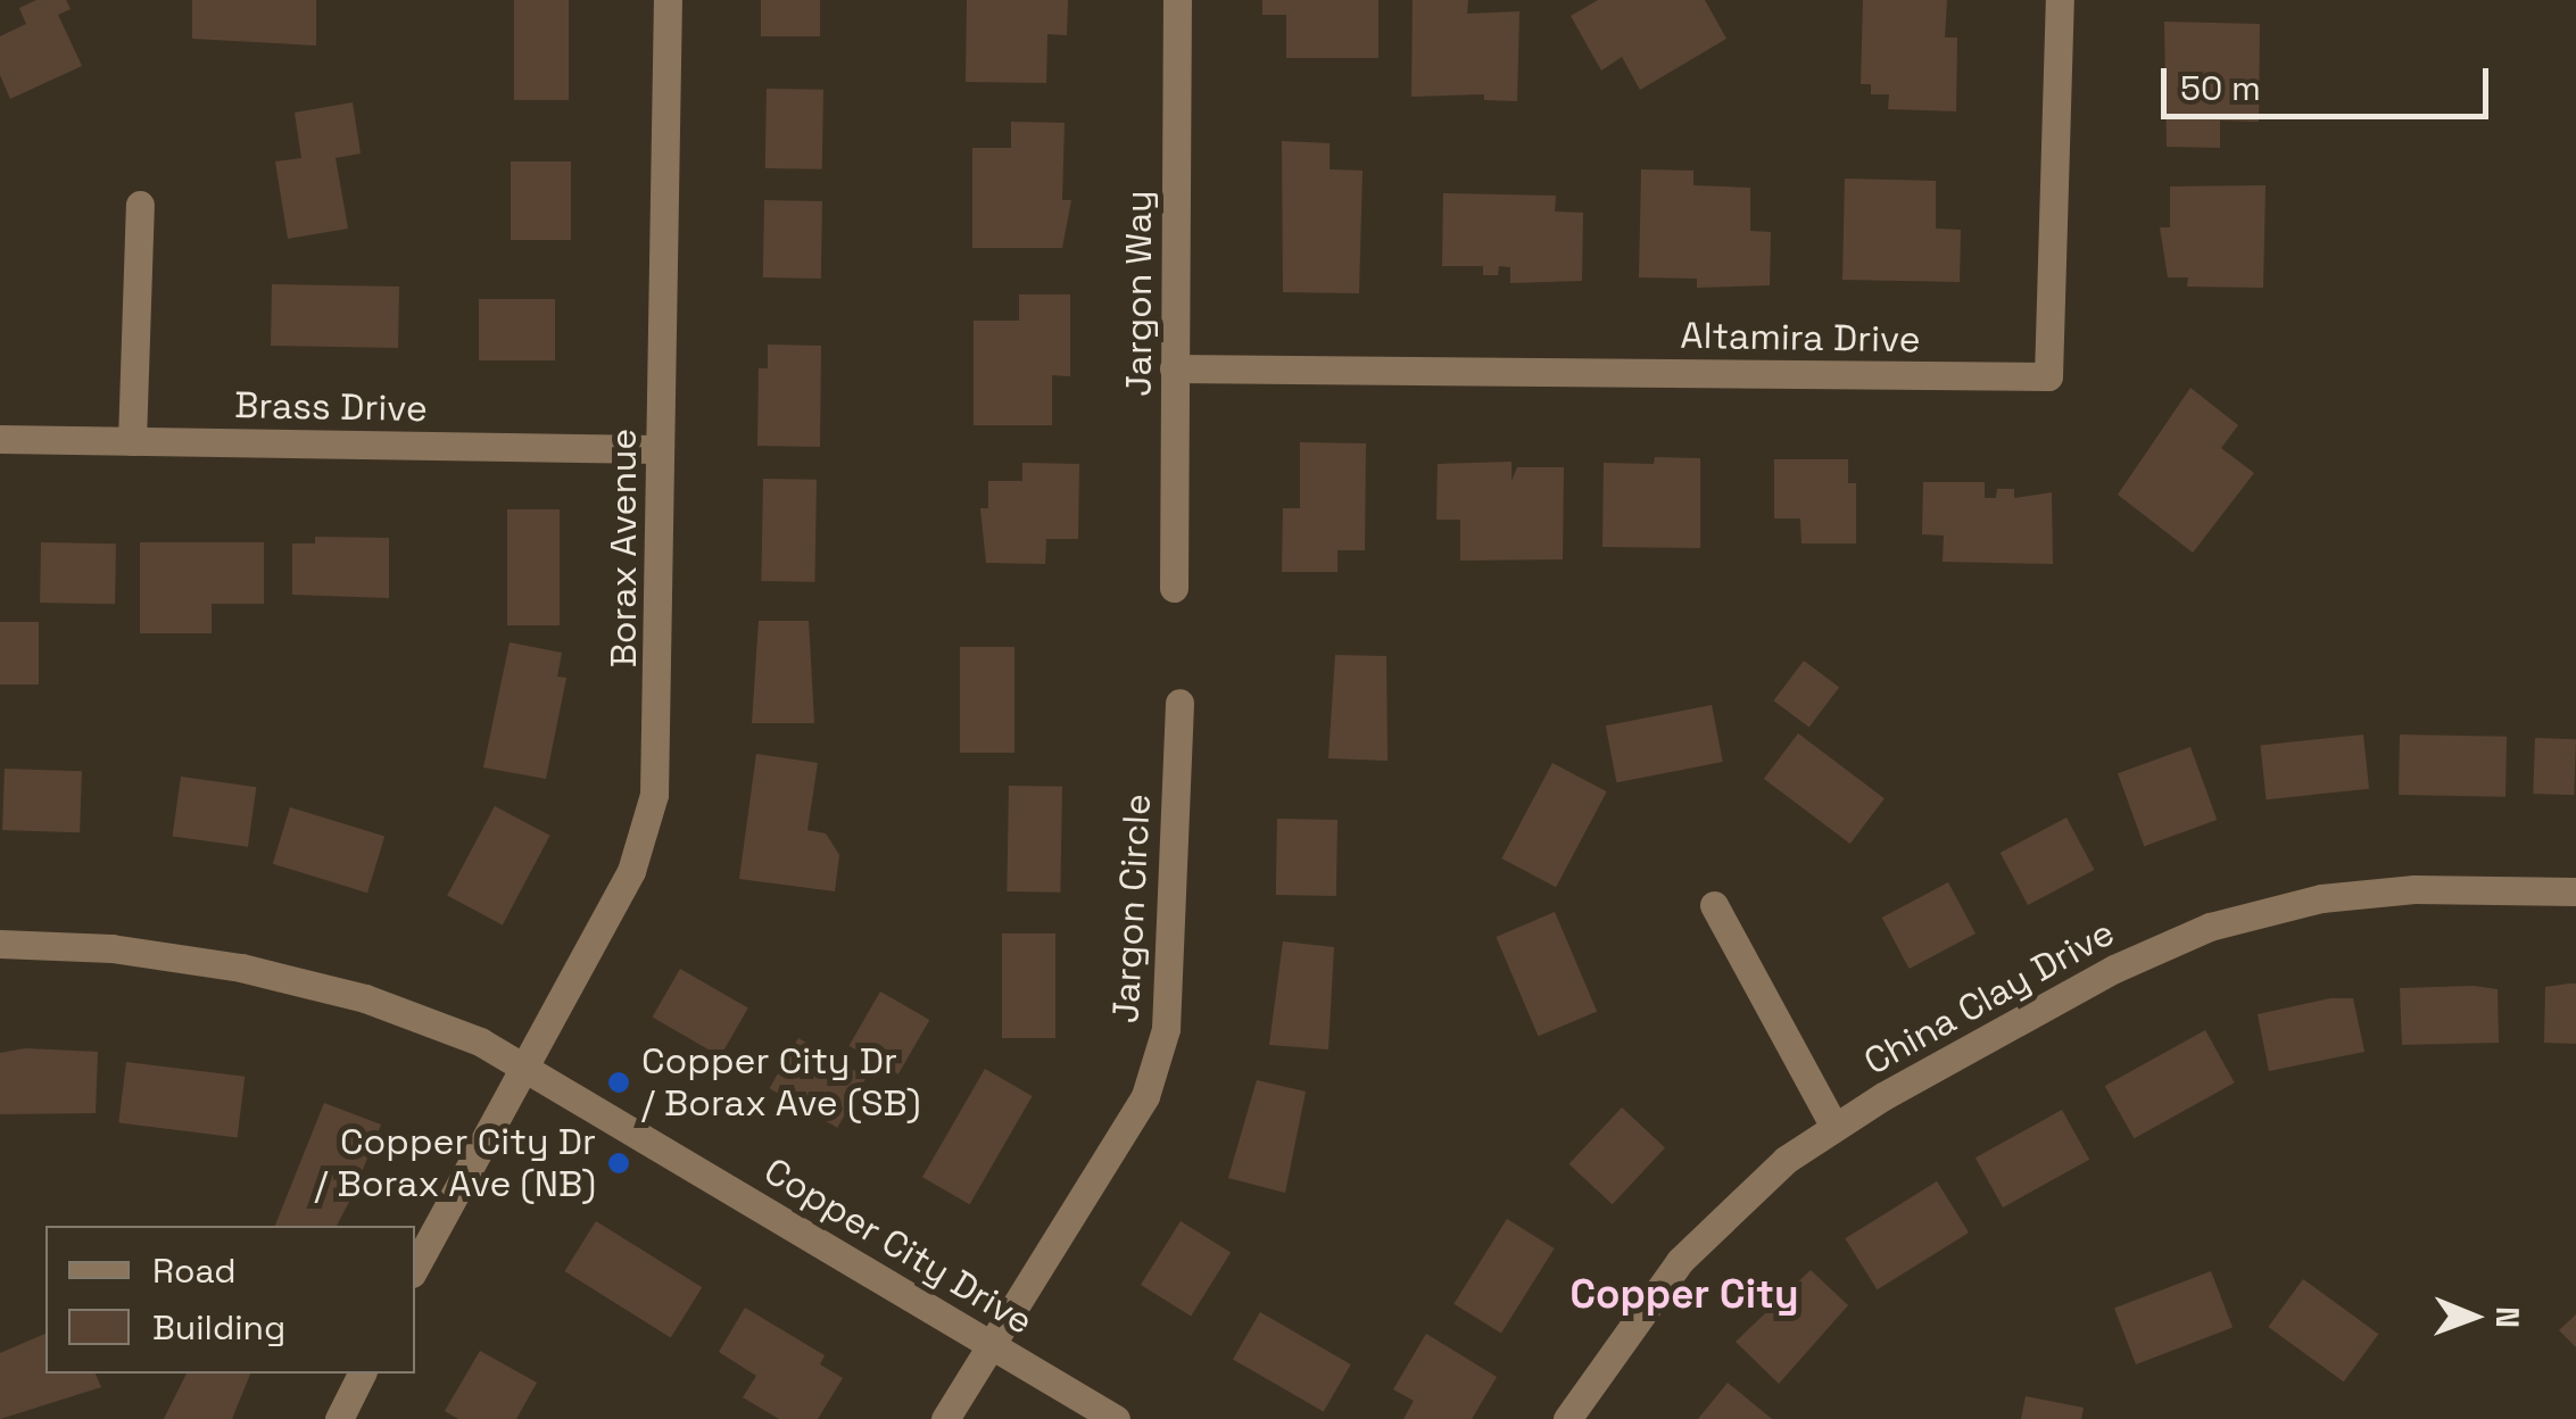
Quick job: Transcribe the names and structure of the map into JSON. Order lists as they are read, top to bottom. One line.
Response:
{"streets":{"street":["Jargon Way","Altamira Drive","Brass Drive","Borax Avenue","Jargon Circle","China Clay Drive","Copper City Drive"]},"crossings":[["Jargon Way","Altamira Drive"],["Brass Drive","Borax Avenue"],["Borax Avenue","Copper City Drive"],["Jargon Circle","Copper City Drive"]],"districts":["Copper City"],"places":["Copper City Dr / Borax Ave (SB)","Copper City Dr / Borax Ave (NB)"],"legend":["Road","Building"],"scale_bar":"50 m","north":"right"}
